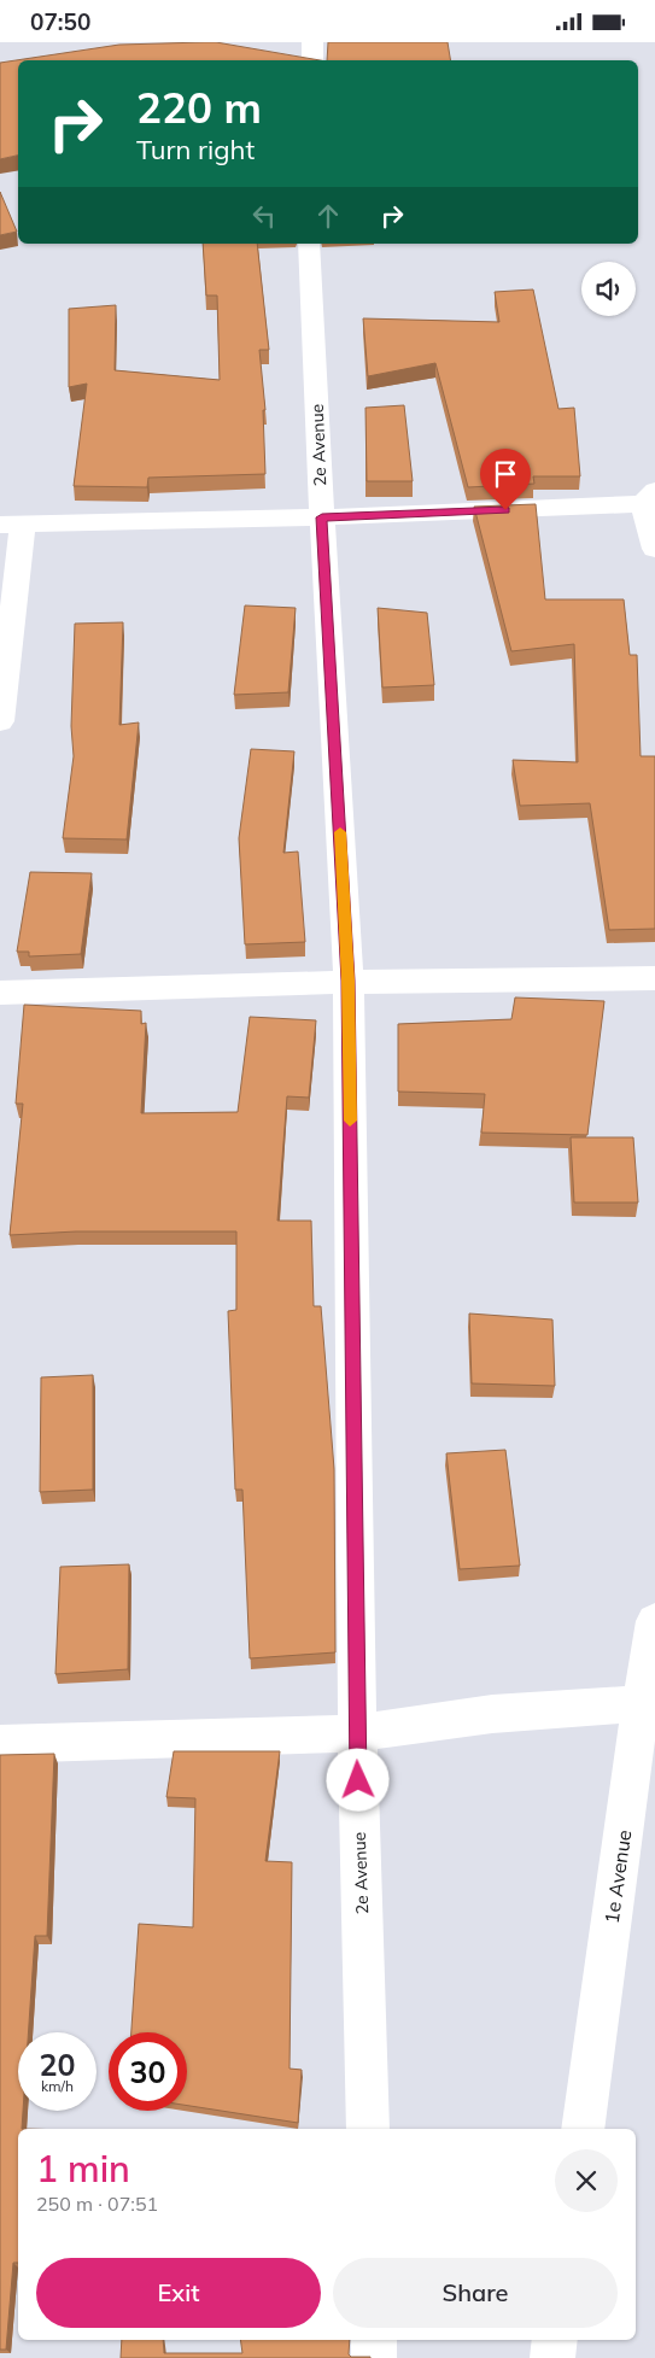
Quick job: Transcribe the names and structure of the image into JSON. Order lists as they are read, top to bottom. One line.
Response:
{"streets":{"street":["2e Avenue","1e Avenue"]},"page":{"status":"07:50","turn":["220 m","Turn right"],"speed":"20 km/h","limit":"30","heading":["1 min","250 m · 07:51"],"buttons":["Exit","Share"]}}
